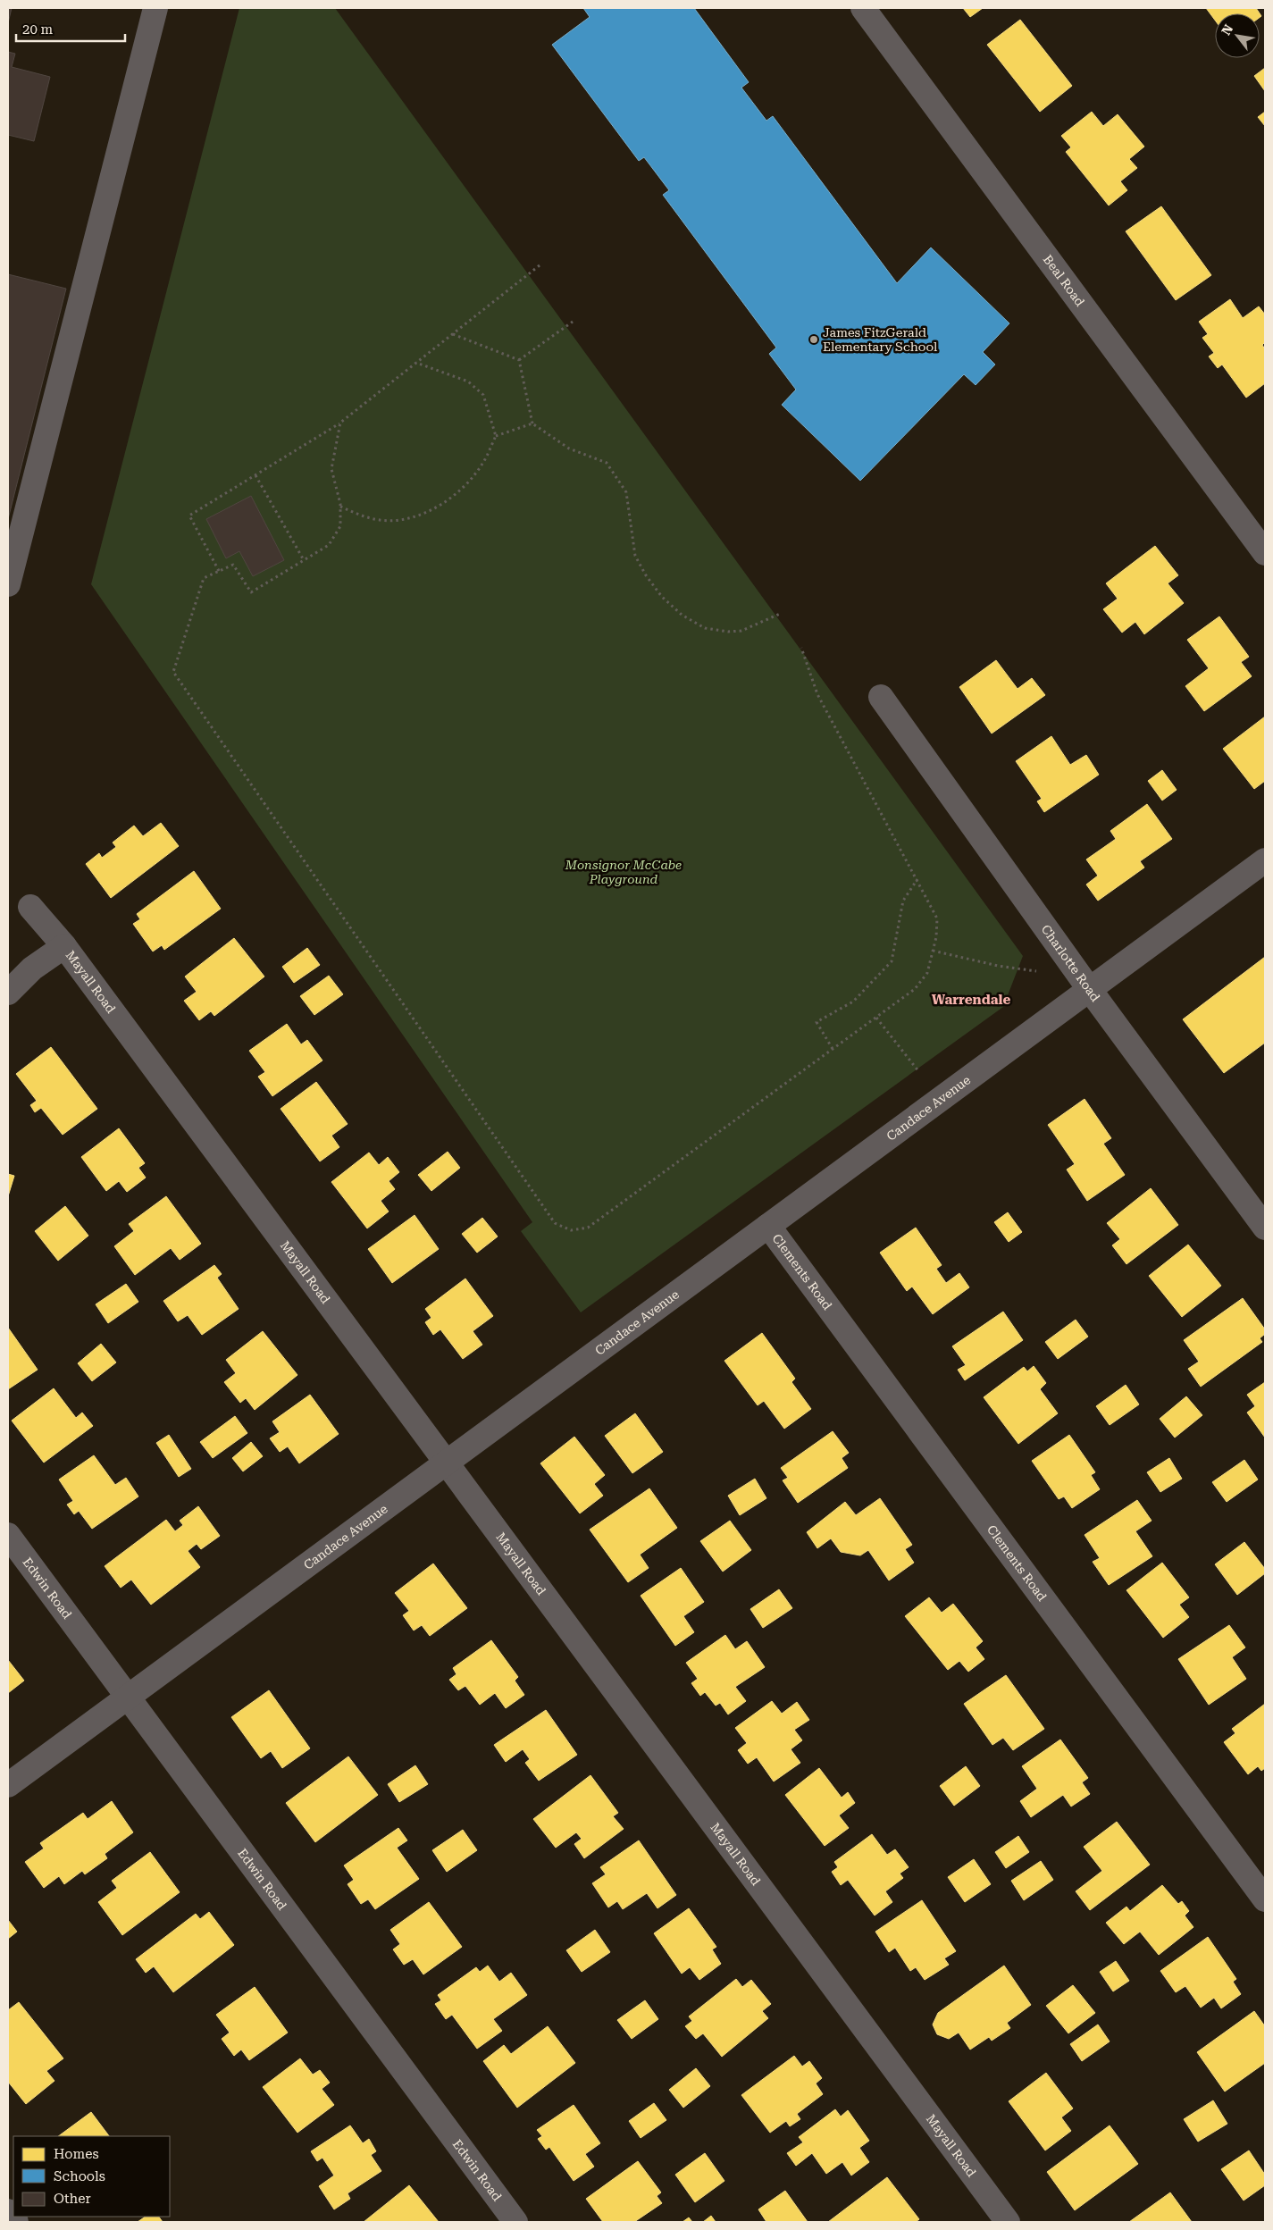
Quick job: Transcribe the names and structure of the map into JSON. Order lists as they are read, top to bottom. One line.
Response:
{"streets":{"street":["Beal Road","Charlotte Road","Mayall Road","Candace Avenue","Clements Road","Edwin Road"]},"crossings":[["Charlotte Road","Candace Avenue"],["Mayall Road","Candace Avenue"],["Candace Avenue","Clements Road"],["Candace Avenue","Edwin Road"]],"districts":["Warrendale"],"parks":["Monsignor McCabe Playground"],"places":["James FitzGerald Elementary School"],"legend":["Homes","Schools","Other"],"scale_bar":"20 m","north":"top left"}
